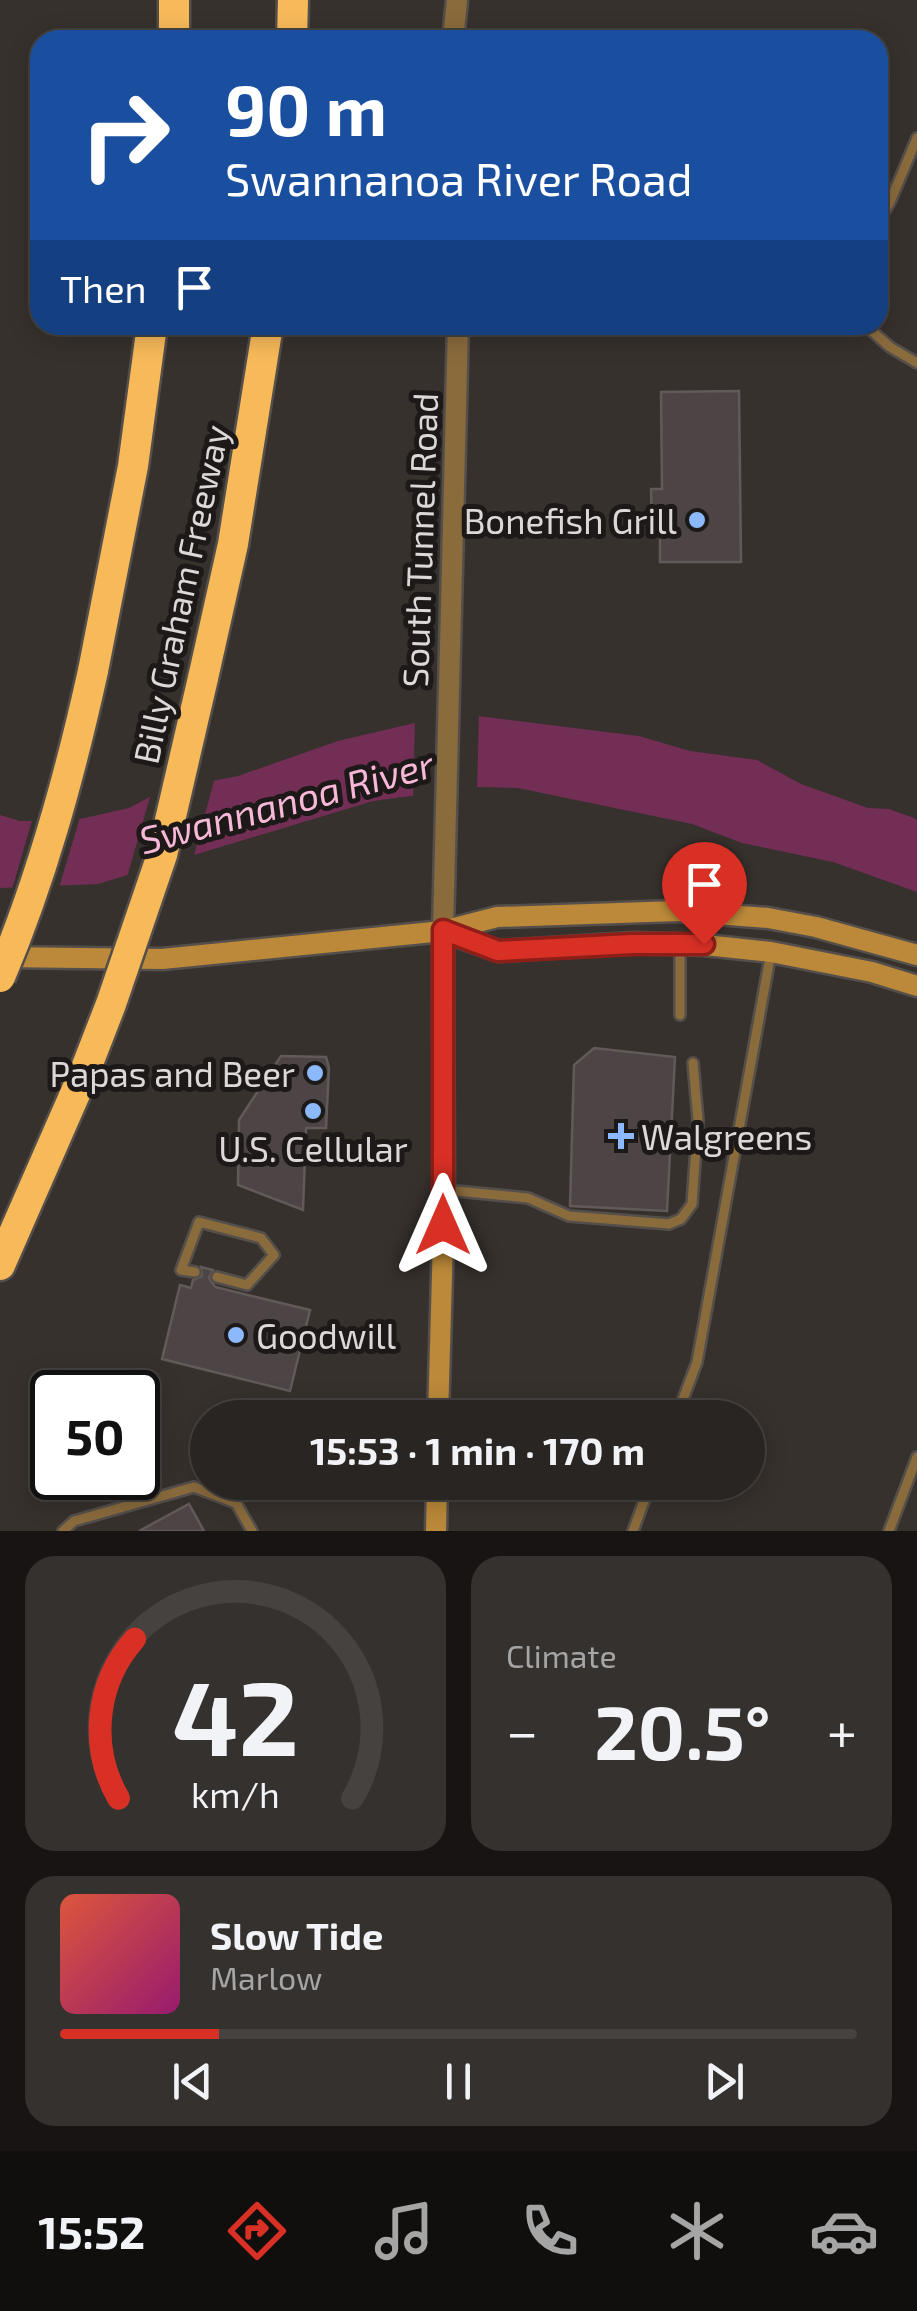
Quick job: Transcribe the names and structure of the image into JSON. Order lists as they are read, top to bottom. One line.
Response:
{"streets":{"highway":["Billy Graham Freeway"],"main road":["South Tunnel Road"]},"water":["Swannanoa River"],"places":{"other":["Bonefish Grill","Papas and Beer","U.S. Cellular","Goodwill"],"health":["Walgreens"]},"page":{"turn":["90 m","Swannanoa River Road"],"then":"Then","limit":"50","trip":"15:53 · 1 min · 170 m","tile":"Climate","heat":["−","20.5°","+"],"song":["Slow Tide","Marlow"],"tabs":"15:52","gauge":["42","km/h"]}}
